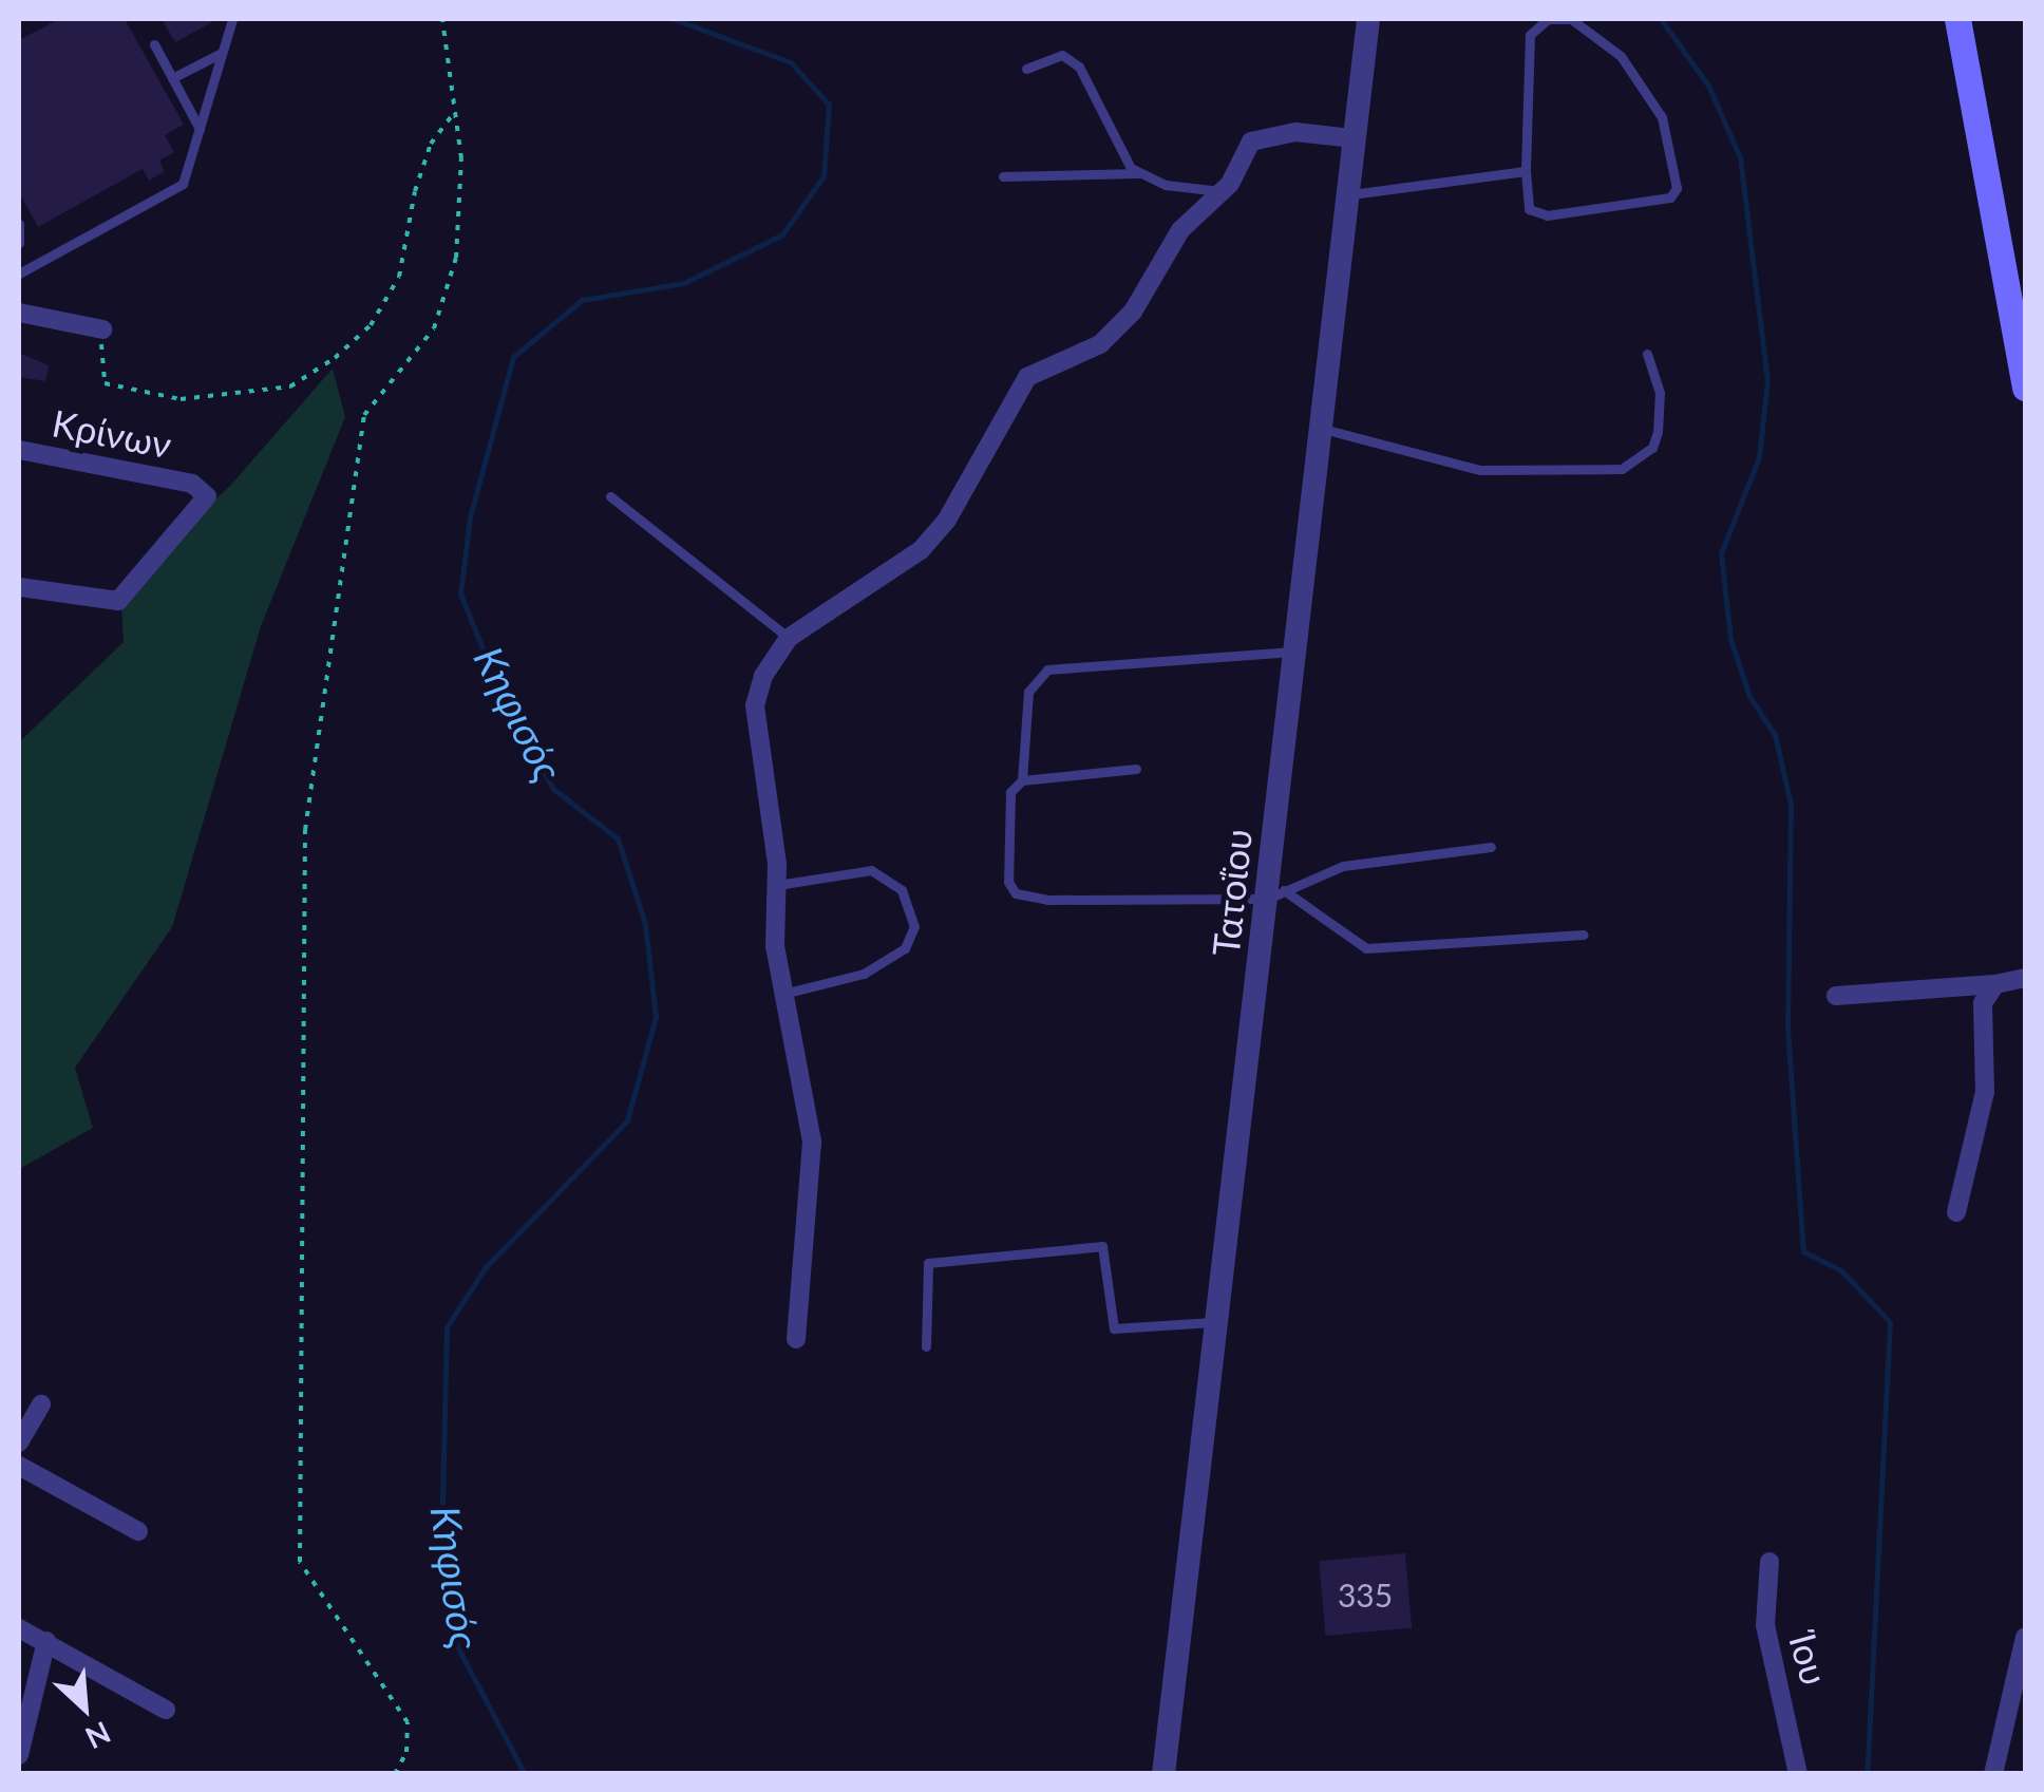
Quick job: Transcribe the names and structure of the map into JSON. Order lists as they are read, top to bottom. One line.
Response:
{"streets":{"street":["Κρίνων","Τατοΐου","Ίου"]},"water":["Κηφισός"],"house_numbers":["335"],"north":"bottom right"}
